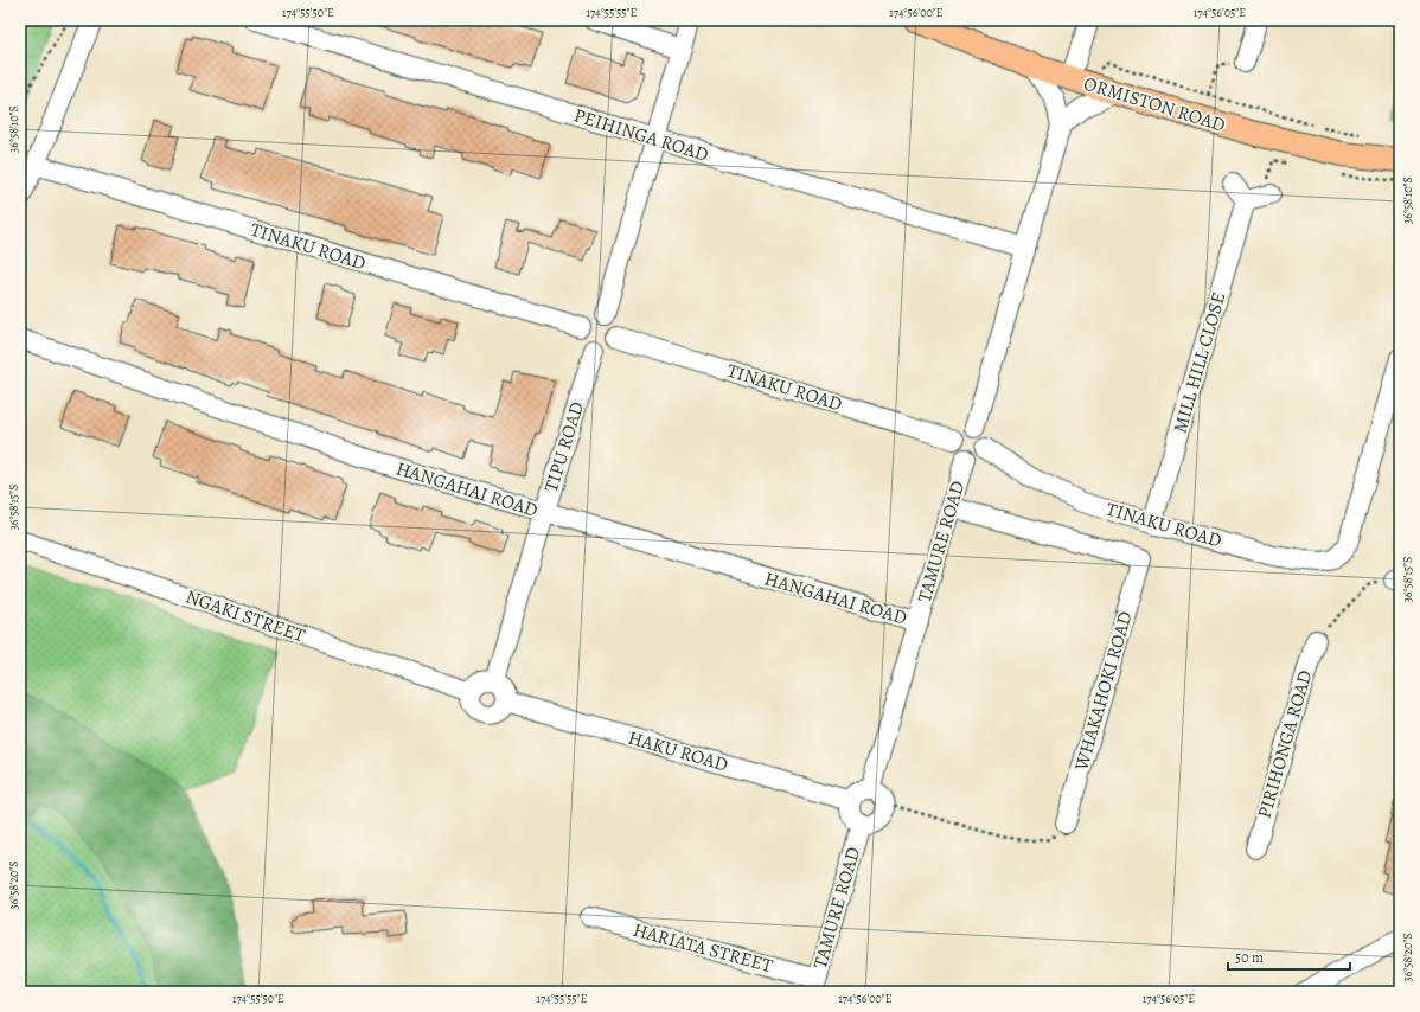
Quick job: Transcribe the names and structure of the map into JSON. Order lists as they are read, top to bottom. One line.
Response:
{"streets":{"main road":["ORMISTON ROAD"],"street":["PEIHINGA ROAD","TINAKU ROAD","MILL HILL CLOSE","TIPU ROAD","HANGAHAI ROAD","TAMURE ROAD","NGAKI STREET","WHAKAHOKI ROAD","PIRIHONGA ROAD","HAKU ROAD","HARIATA STREET"]},"crossings":[["TINAKU ROAD","MILL HILL CLOSE"],["TINAKU ROAD","TIPU ROAD"],["TINAKU ROAD","TAMURE ROAD"],["TIPU ROAD","HANGAHAI ROAD"],["TIPU ROAD","NGAKI STREET"],["TIPU ROAD","HAKU ROAD"],["HANGAHAI ROAD","TAMURE ROAD"],["TAMURE ROAD","WHAKAHOKI ROAD"],["TAMURE ROAD","HAKU ROAD"],["TAMURE ROAD","HARIATA STREET"],["NGAKI STREET","HAKU ROAD"]],"scale_bar":"50 m","coordinates":["174°55'50\"E","174°55'55\"E","174°56'00\"E","174°56'05\"E","36°58'10\"S","36°58'15\"S","36°58'20\"S"]}
